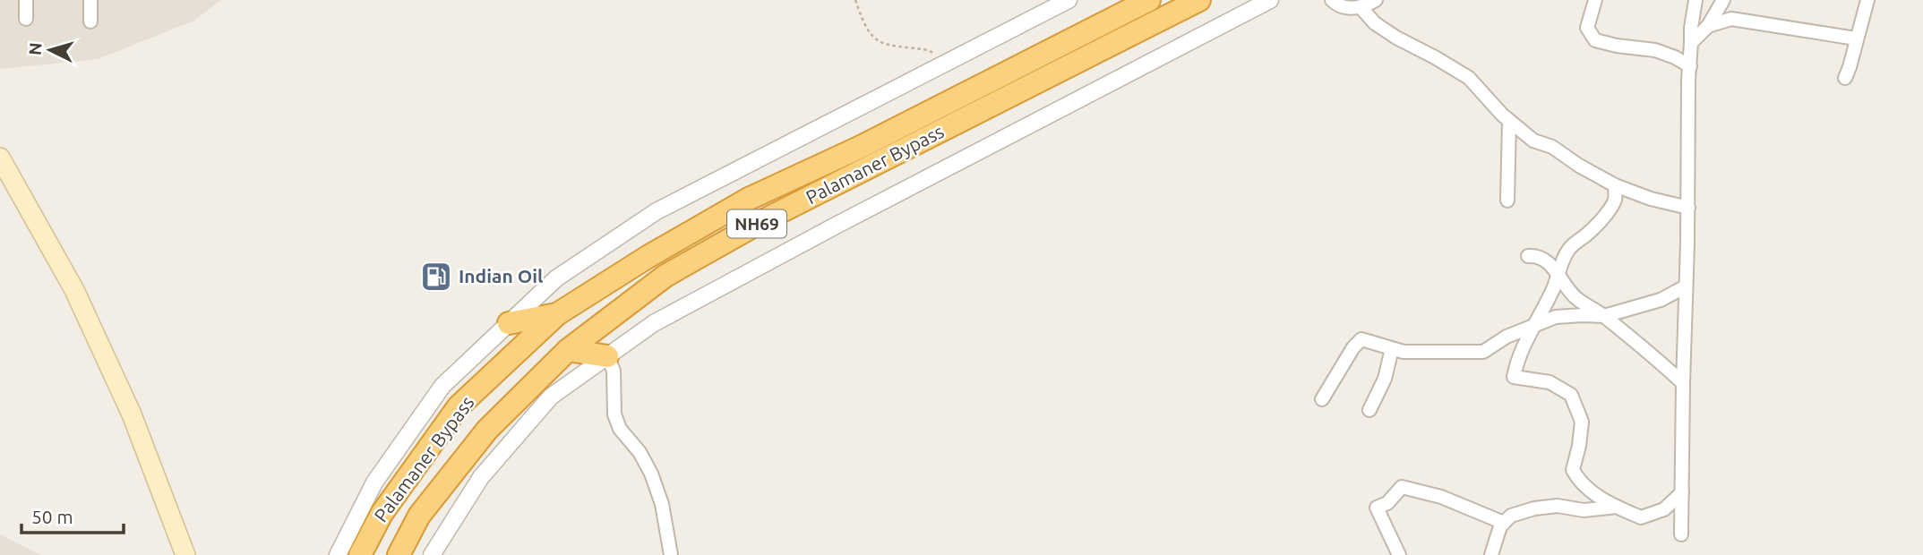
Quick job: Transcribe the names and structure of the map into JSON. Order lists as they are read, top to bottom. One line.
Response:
{"streets":{"highway":["Palamaner Bypass","NH69"]},"places":{"fuel station":["Indian Oil"]},"scale_bar":"50 m","north":"left"}
